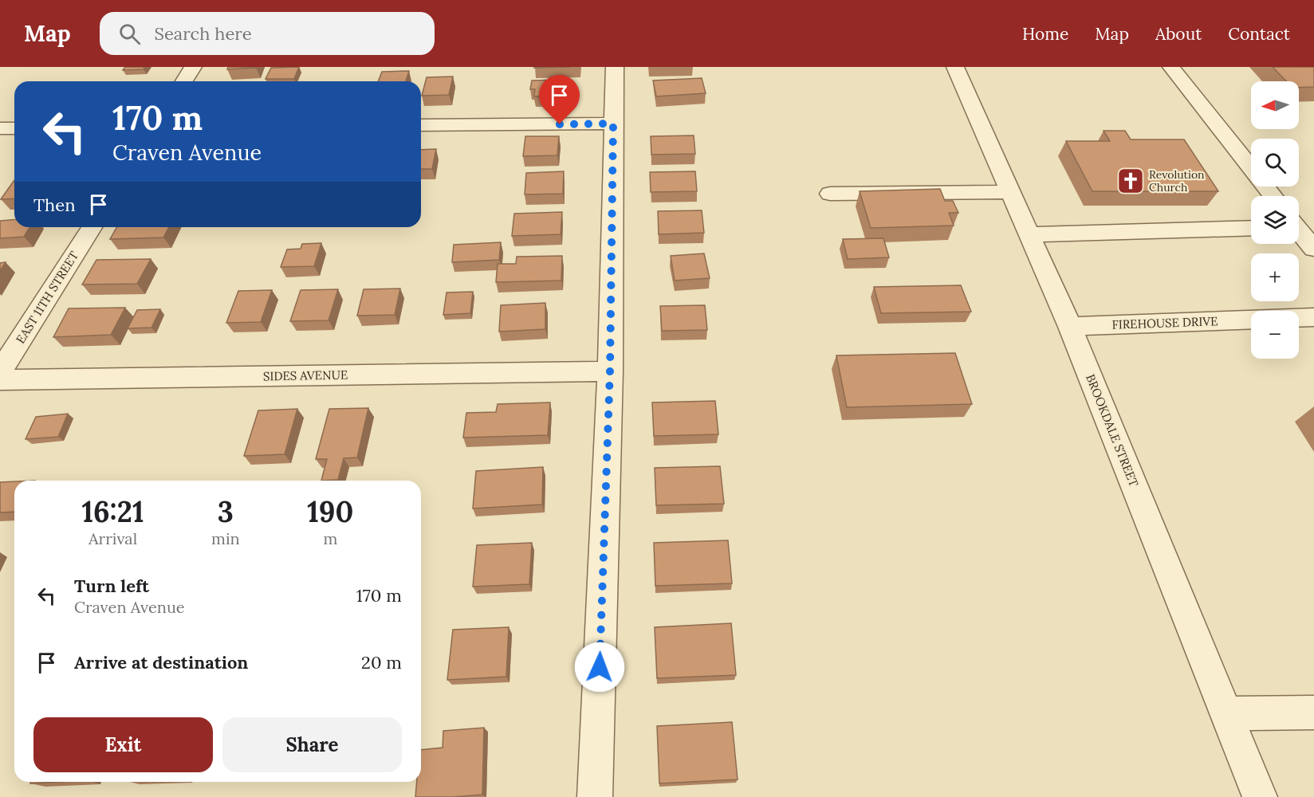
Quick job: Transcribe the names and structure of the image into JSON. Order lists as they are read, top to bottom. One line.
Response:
{"streets":{"street":["EAST 11TH STREET","FIREHOUSE DRIVE","SIDES AVENUE","BROOKDALE STREET"]},"crossings":[["FIREHOUSE DRIVE","BROOKDALE STREET"]],"places":{"church":["Revolution Church"]},"north":"left","page":{"header":"Map","search":"Search here","nav":["Home","Map","About","Contact"],"map_buttons":["+","−"],"turn":["170 m","Craven Avenue"],"then":"Then","eta":["16:21","Arrival","3","min","190","m"],"list":[{"name":"Turn left","note":"Craven Avenue","value":"170 m"},{"name":"Arrive at destination","value":"20 m"}],"buttons":["Exit","Share"]}}
